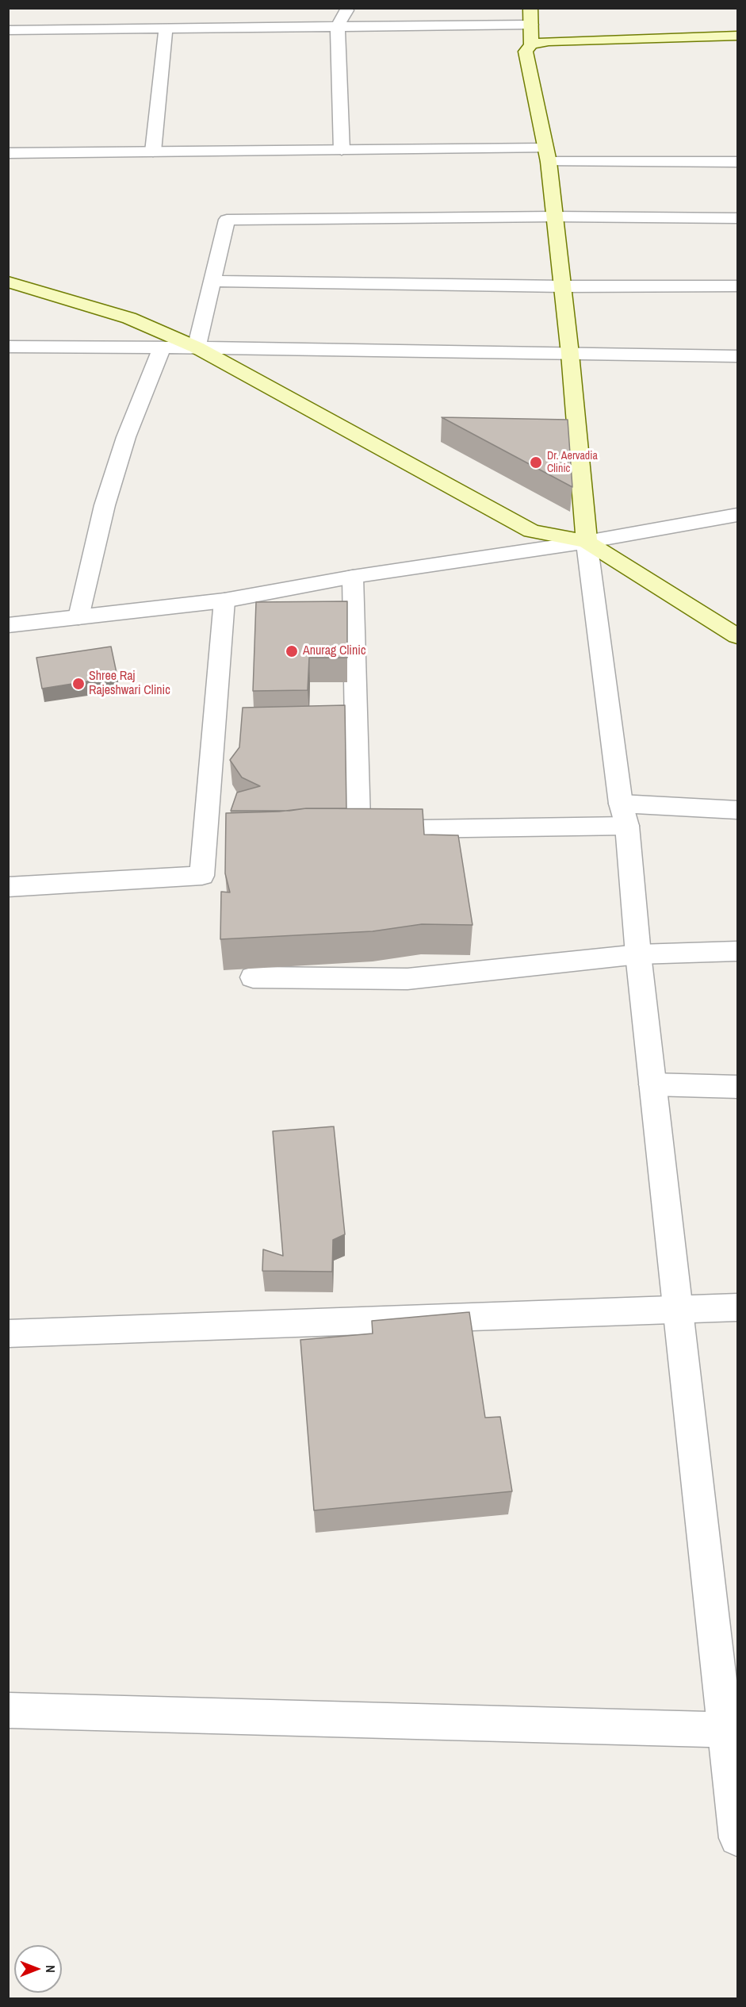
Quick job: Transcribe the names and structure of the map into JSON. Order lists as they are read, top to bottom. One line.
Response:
{"places":["Dr. Aervadia Clinic","Anurag Clinic","Shree Raj Rajeshwari Clinic"],"north":"right"}
